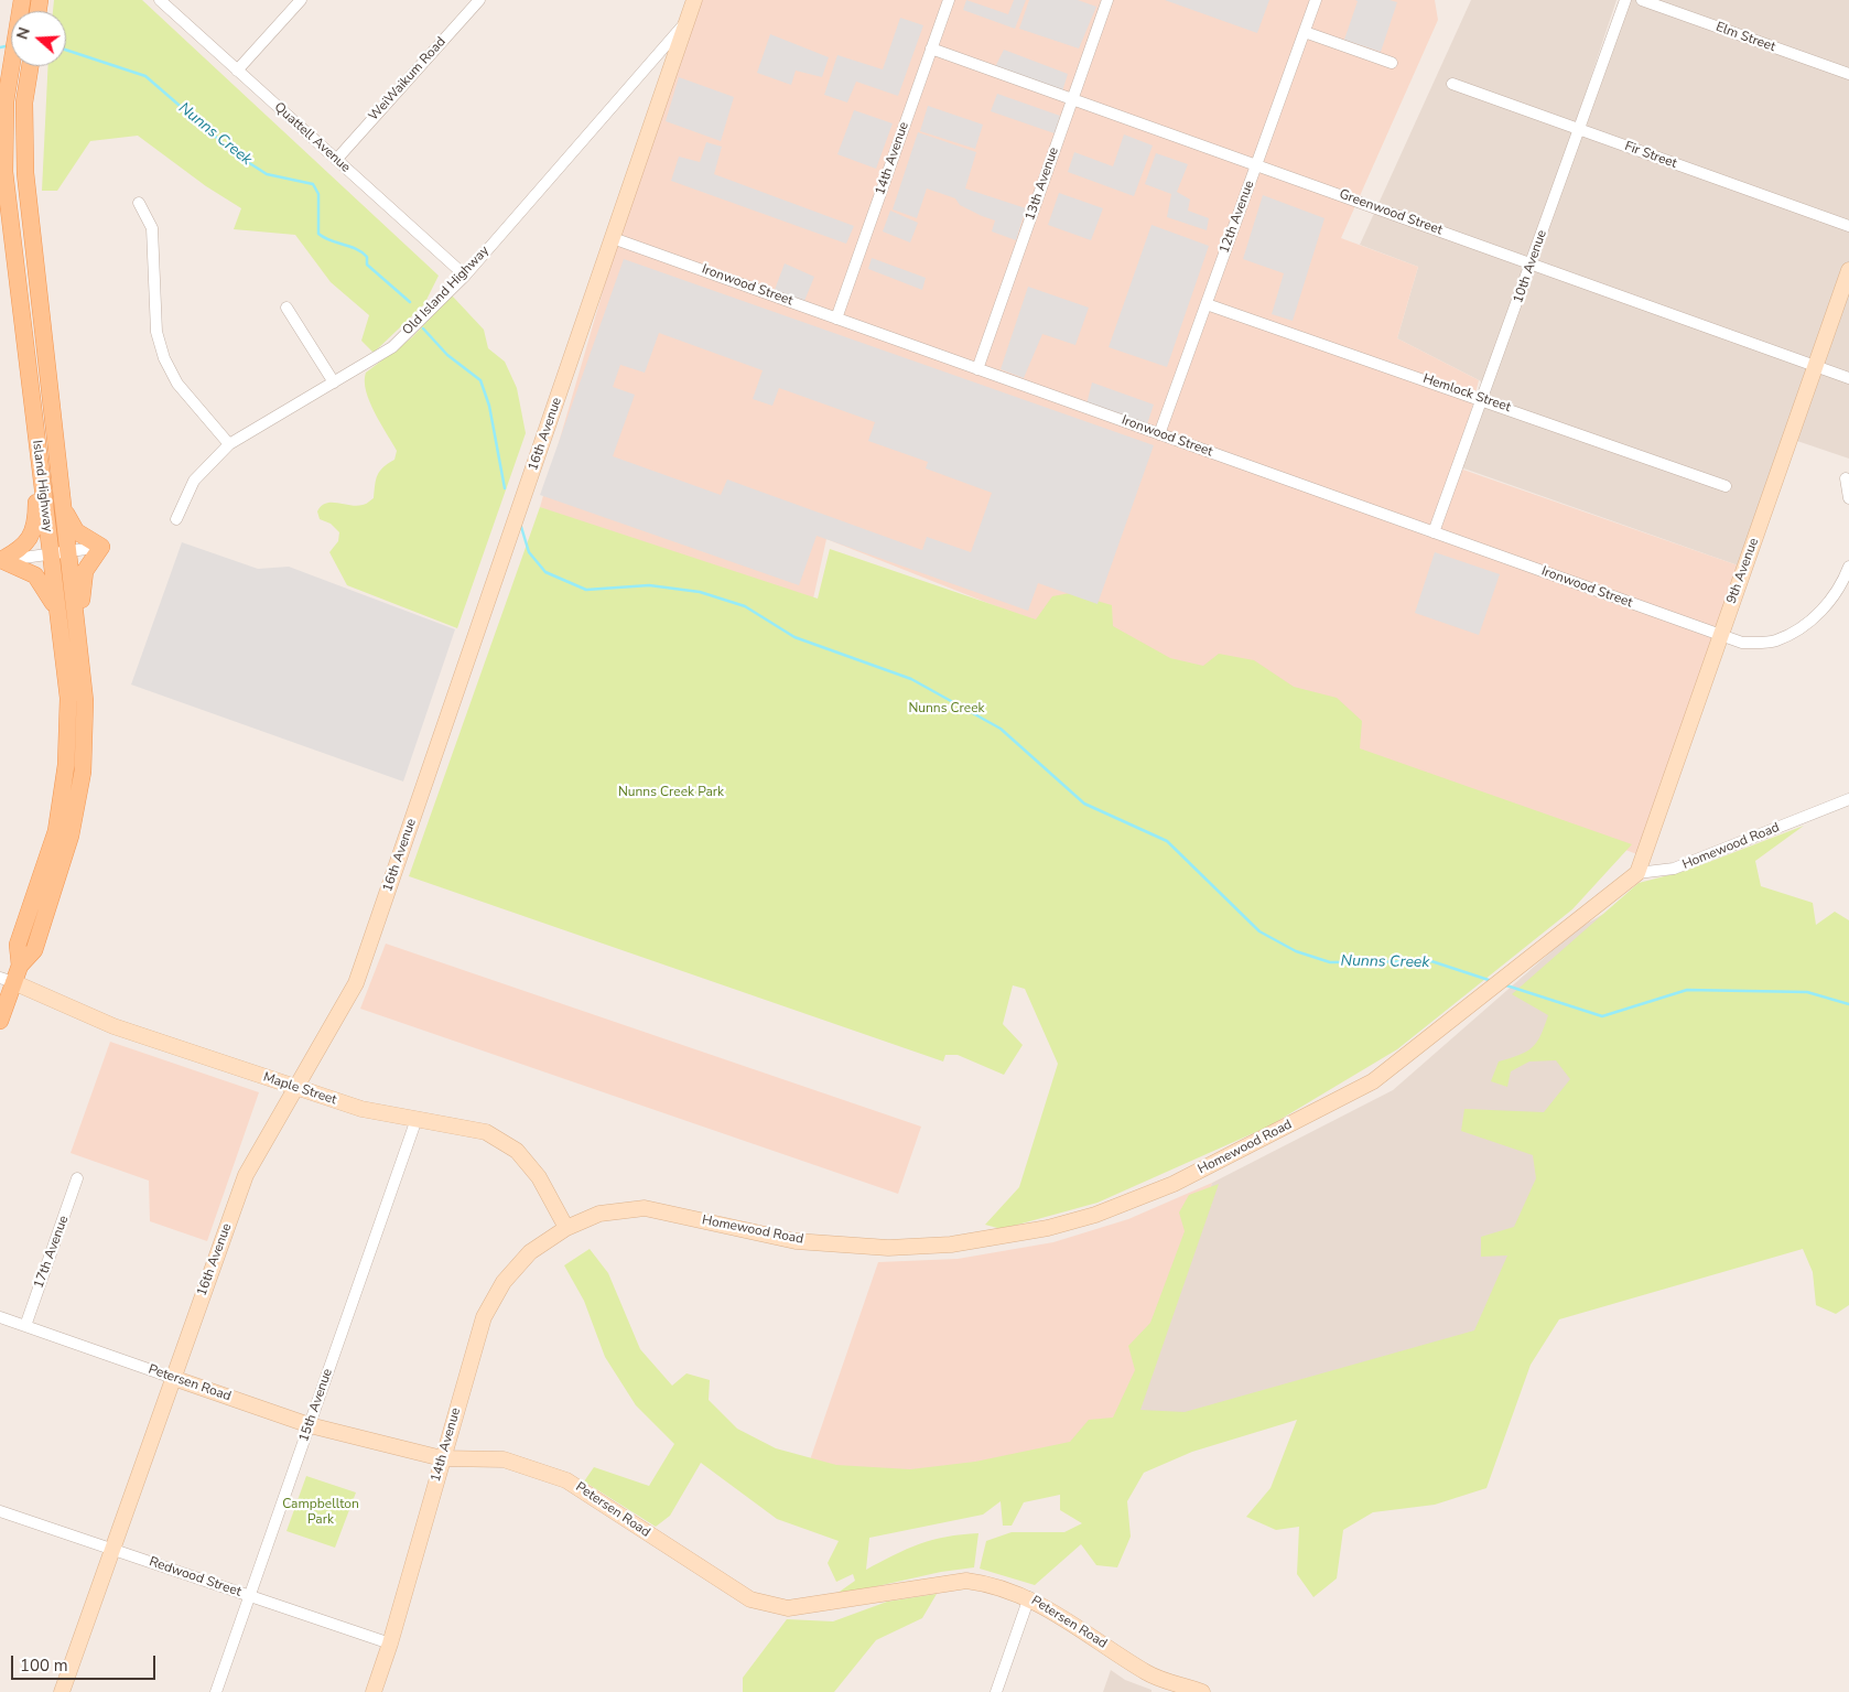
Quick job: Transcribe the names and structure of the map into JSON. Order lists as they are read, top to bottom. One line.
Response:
{"streets":{"main road":["Island Highway"],"street":["Elm Street","WeiWaikum Road","Quattell Avenue","Fir Street","14th Avenue","13th Avenue","Greenwood Street","12th Avenue","10th Avenue","Ironwood Street","Old Island Highway","Hemlock Street","16th Avenue","9th Avenue","Homewood Road","Maple Street","17th Avenue","Petersen Road","15th Avenue","Redwood Street"]},"crossings":[["WeiWaikum Road","Quattell Avenue"],["Quattell Avenue","Old Island Highway"],["Fir Street","10th Avenue"],["14th Avenue","Greenwood Street"],["14th Avenue","Ironwood Street"],["14th Avenue","Homewood Road"],["14th Avenue","Maple Street"],["14th Avenue","Petersen Road"],["14th Avenue","Redwood Street"],["13th Avenue","Greenwood Street"],["13th Avenue","Ironwood Street"],["Greenwood Street","12th Avenue"],["Greenwood Street","10th Avenue"],["Greenwood Street","9th Avenue"],["12th Avenue","Ironwood Street"],["12th Avenue","Hemlock Street"],["10th Avenue","Ironwood Street"],["10th Avenue","Hemlock Street"],["Ironwood Street","16th Avenue"],["Ironwood Street","9th Avenue"],["Old Island Highway","16th Avenue"],["16th Avenue","Maple Street"],["16th Avenue","Petersen Road"],["16th Avenue","Redwood Street"],["Island Highway","Maple Street"],["9th Avenue","Homewood Road"],["Homewood Road","Maple Street"],["Maple Street","15th Avenue"],["17th Avenue","Petersen Road"],["Petersen Road","15th Avenue"],["15th Avenue","Redwood Street"]],"water":["Nunns Creek"],"parks":["Nunns Creek","Nunns Creek Park","Campbellton Park"],"scale_bar":"100 m","north":"left"}
